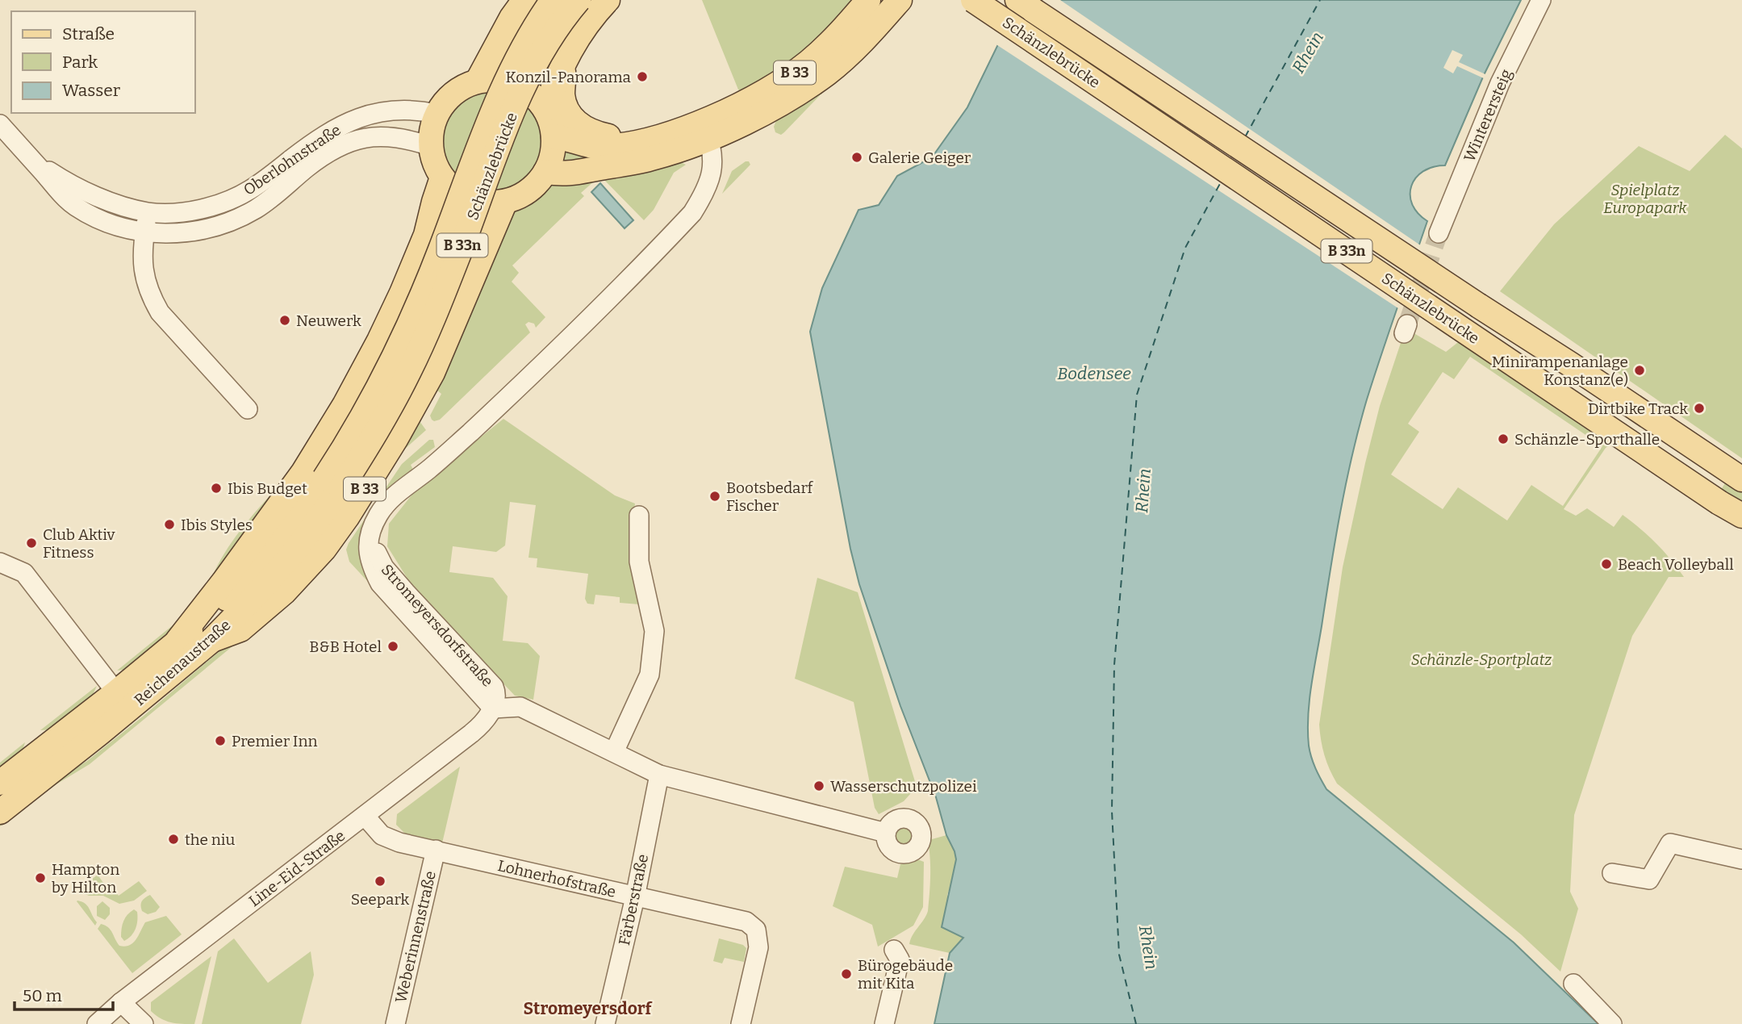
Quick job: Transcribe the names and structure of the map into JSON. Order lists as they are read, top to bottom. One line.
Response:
{"streets":{"main road":["Schänzlebrücke","B 33","B 33n","Reichenaustraße"],"street":["Winterersteig","Oberlohnstraße","Stromeyersdorfstraße","Line-Eid-Straße","Lohnerhofstraße","Färberstraße","Weberinnenstraße"]},"crossings":[["Schänzlebrücke","Reichenaustraße"],["B 33","Oberlohnstraße"],["B 33","Stromeyersdorfstraße"],["B 33","Reichenaustraße"],["Stromeyersdorfstraße","Line-Eid-Straße"],["Stromeyersdorfstraße","Färberstraße"],["Line-Eid-Straße","Lohnerhofstraße"],["Lohnerhofstraße","Färberstraße"],["Lohnerhofstraße","Weberinnenstraße"]],"districts":["Stromeyersdorf"],"water":["Rhein","Bodensee"],"parks":["Spielplatz Europapark","Schänzle-Sportplatz"],"places":["Konzil-Panorama","Galerie Geiger","Neuwerk","Minirampenanlage Konstanz(e)","Dirtbike Track","Schänzle-Sporthalle","Ibis Budget","Bootsbedarf Fischer","Ibis Styles","Club Aktiv Fitness","Beach Volleyball","B&B Hotel","Premier Inn","Wasserschutzpolizei","the niu","Hampton by Hilton","Seepark","Bürogebäude mit Kita"],"legend":["Straße","Park","Wasser"],"scale_bar":"50 m"}
